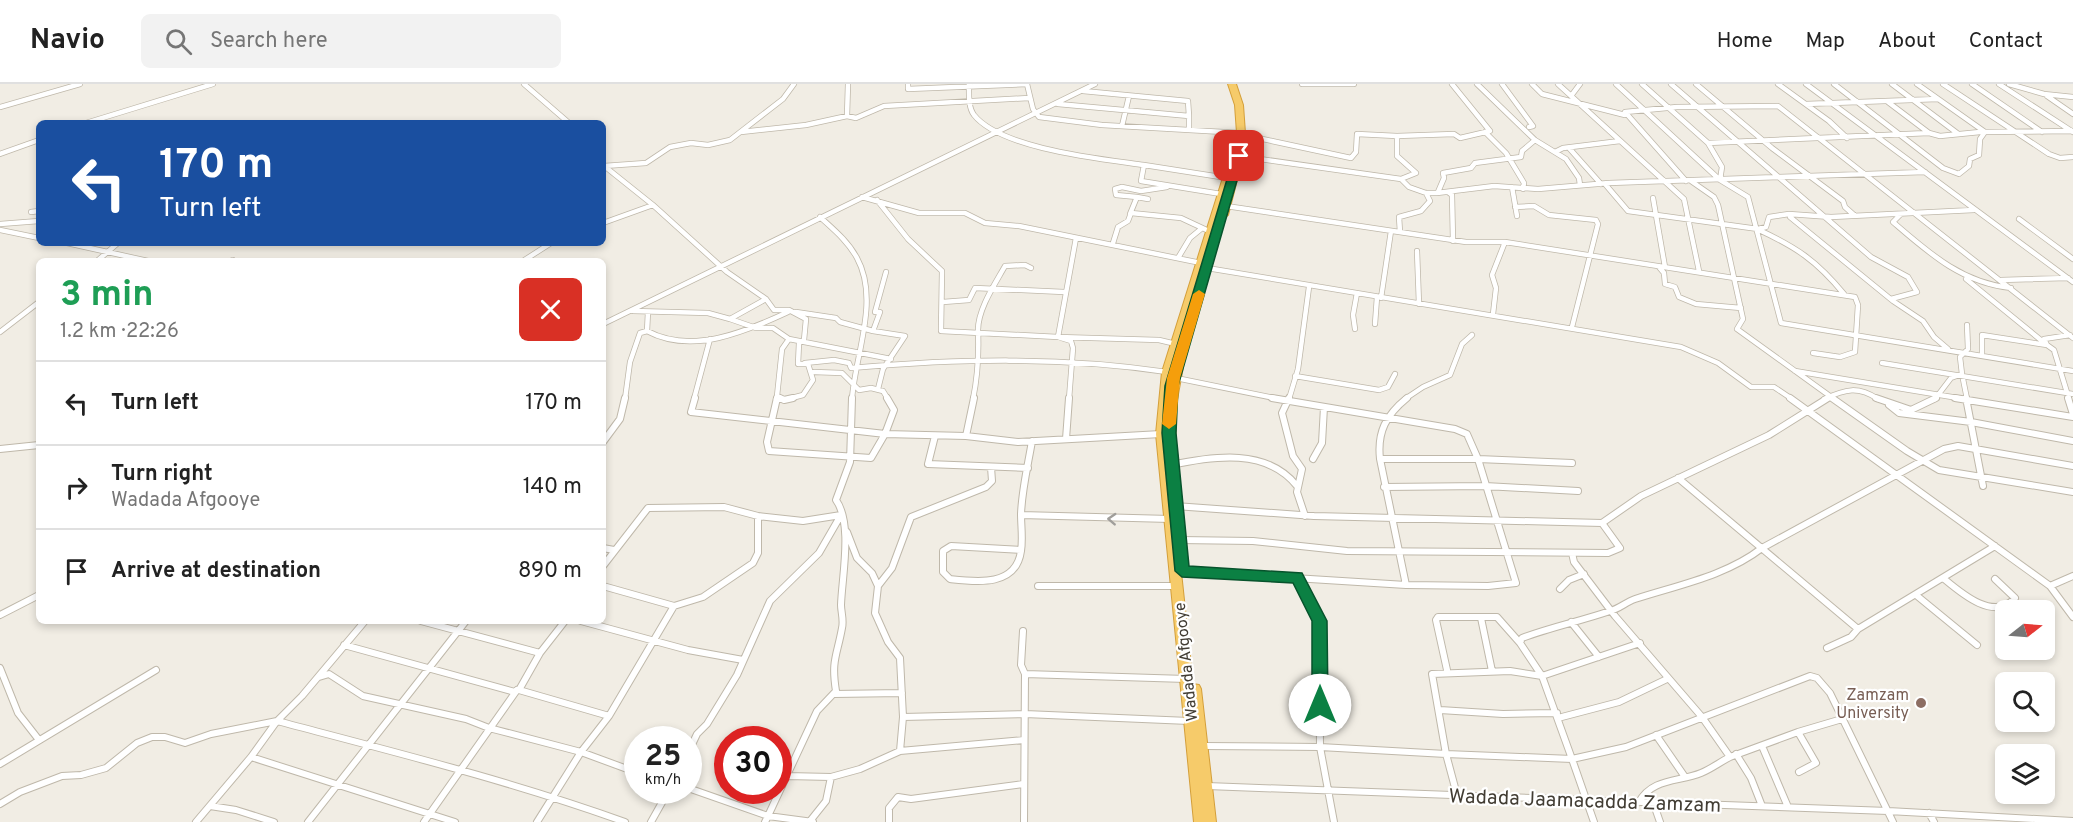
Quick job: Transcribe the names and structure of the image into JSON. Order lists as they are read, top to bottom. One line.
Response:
{"streets":{"highway":["Wadada Afgooye"],"street":["Wadada Jaamacadda Zamzam"]},"crossings":[["Wadada Afgooye","Wadada Jaamacadda Zamzam"]],"places":["Zamzam University"],"north":"right","page":{"header":"Navio","search":"Search here","nav":["Home","Map","About","Contact"],"turn":["170 m","Turn left"],"heading":["3 min","1.2 km · 22:26"],"list":[{"name":"Turn left","value":"170 m"},{"name":"Turn right","note":"Wadada Afgooye","value":"140 m"},{"name":"Arrive at destination","value":"890 m"}],"speed":"25 km/h","limit":"30"}}
